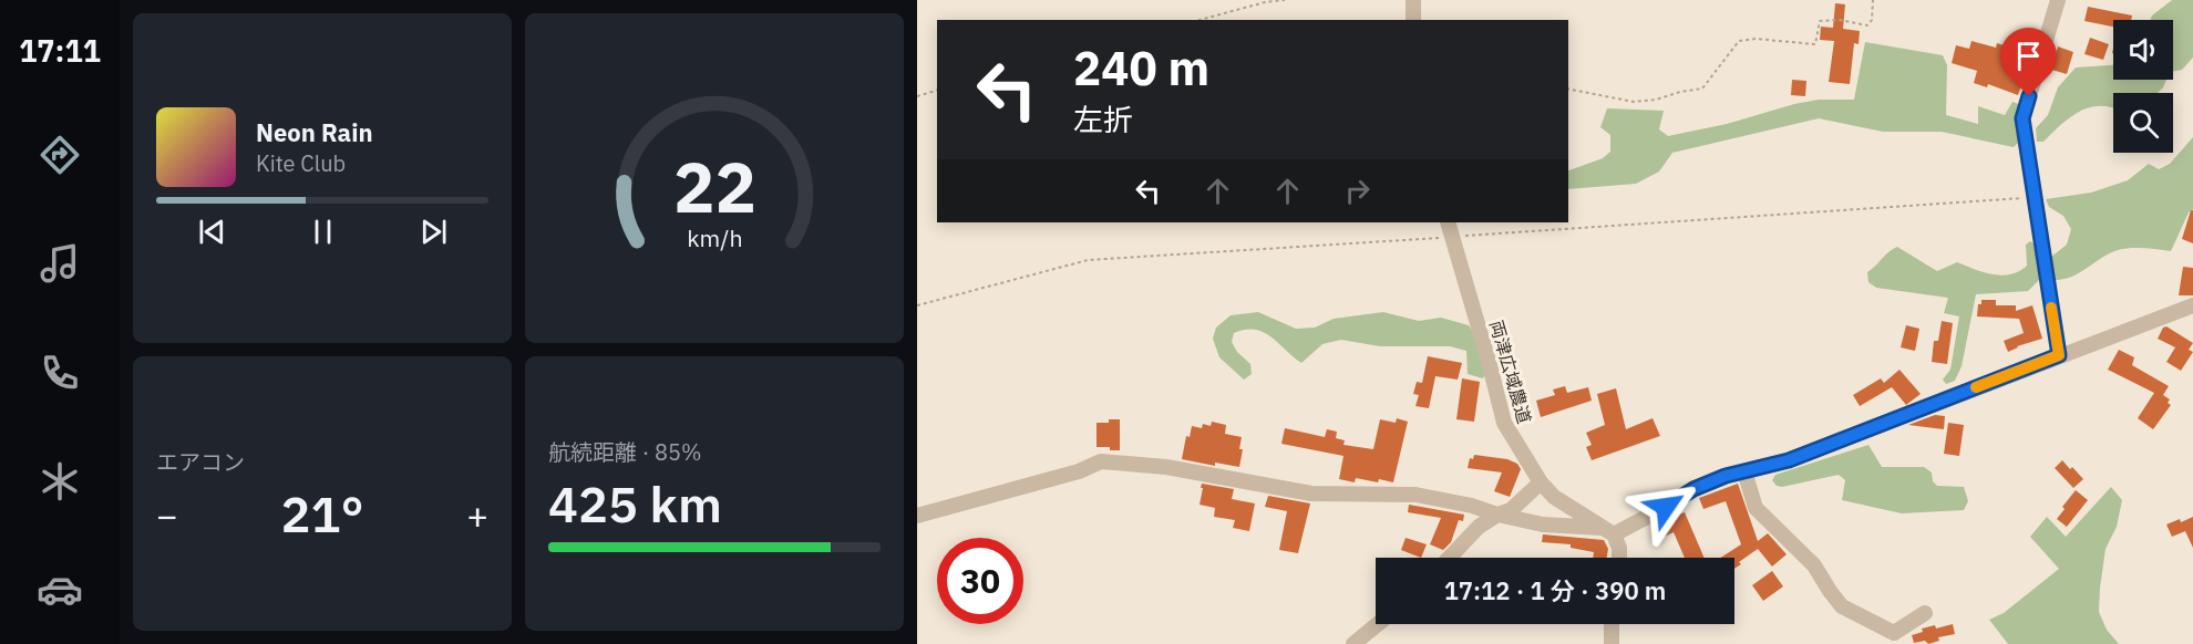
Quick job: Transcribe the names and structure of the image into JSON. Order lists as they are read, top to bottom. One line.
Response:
{"streets":{"street":["両津広域農道"]},"page":{"tabs":"17:11","turn":["240 m","左折"],"song":["Neon Rain","Kite Club"],"tile":["エアコン",["航続距離 · 85%","425 km"]],"heat":["−","21°","+"],"limit":"30","trip":"17:12 · 1 分 · 390 m","gauge":["22","km/h"]}}
